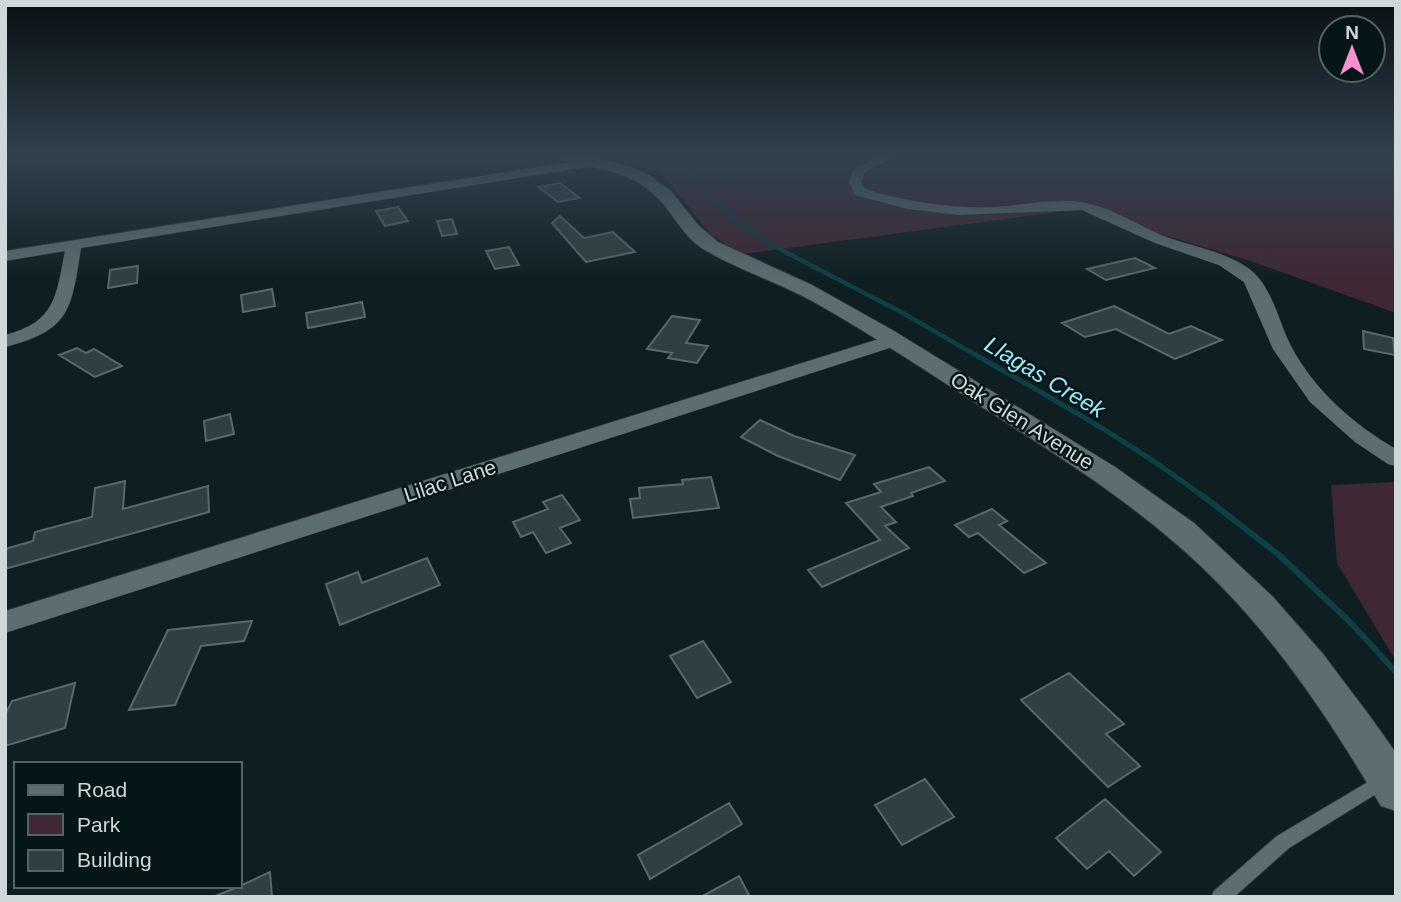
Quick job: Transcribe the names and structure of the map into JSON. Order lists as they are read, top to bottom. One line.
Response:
{"streets":{"street":["Oak Glen Avenue","Lilac Lane"]},"crossings":[["Oak Glen Avenue","Lilac Lane"]],"water":["Llagas Creek"],"legend":["Road","Park","Building"],"north":"top"}
